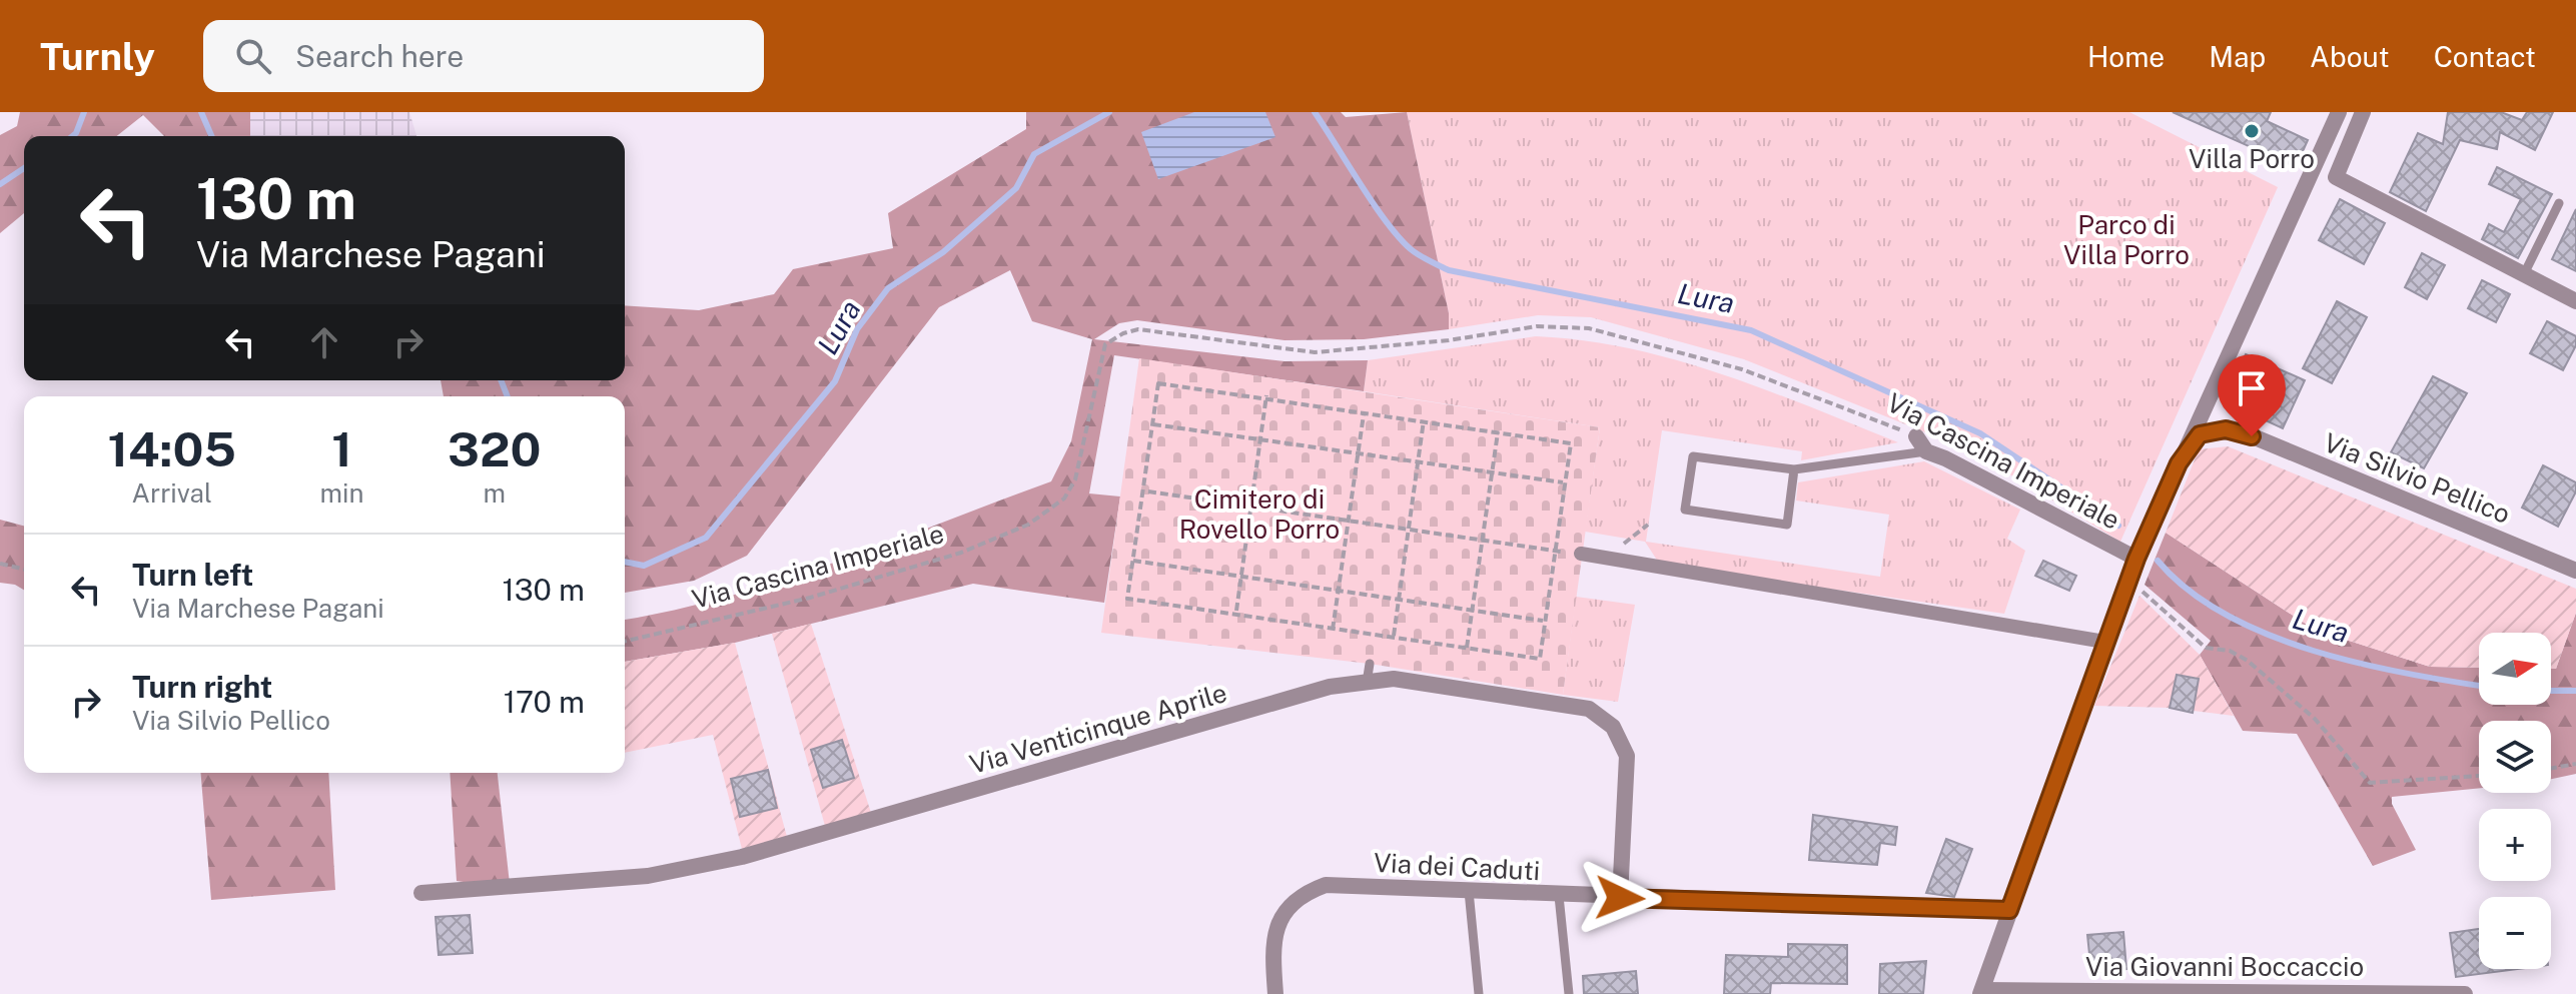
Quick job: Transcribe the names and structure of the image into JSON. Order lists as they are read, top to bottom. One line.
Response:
{"streets":{"street":["Via Cascina Imperiale","Via Silvio Pellico","Via Venticinque Aprile","Via dei Caduti","Via Giovanni Boccaccio"]},"crossings":[["Via Venticinque Aprile","Via dei Caduti"]],"water":["Lura"],"parks":["Parco di Villa Porro","Cimitero di Rovello Porro"],"places":["Villa Porro"],"north":"right","page":{"header":"Turnly","search":"Search here","nav":["Home","Map","About","Contact"],"turn":["130 m","Via Marchese Pagani"],"eta":["14:05","Arrival","1","min","320","m"],"list":[{"name":"Turn left","note":"Via Marchese Pagani","value":"130 m"},{"name":"Turn right","note":"Via Silvio Pellico","value":"170 m"}],"map_buttons":["+","−"]}}
